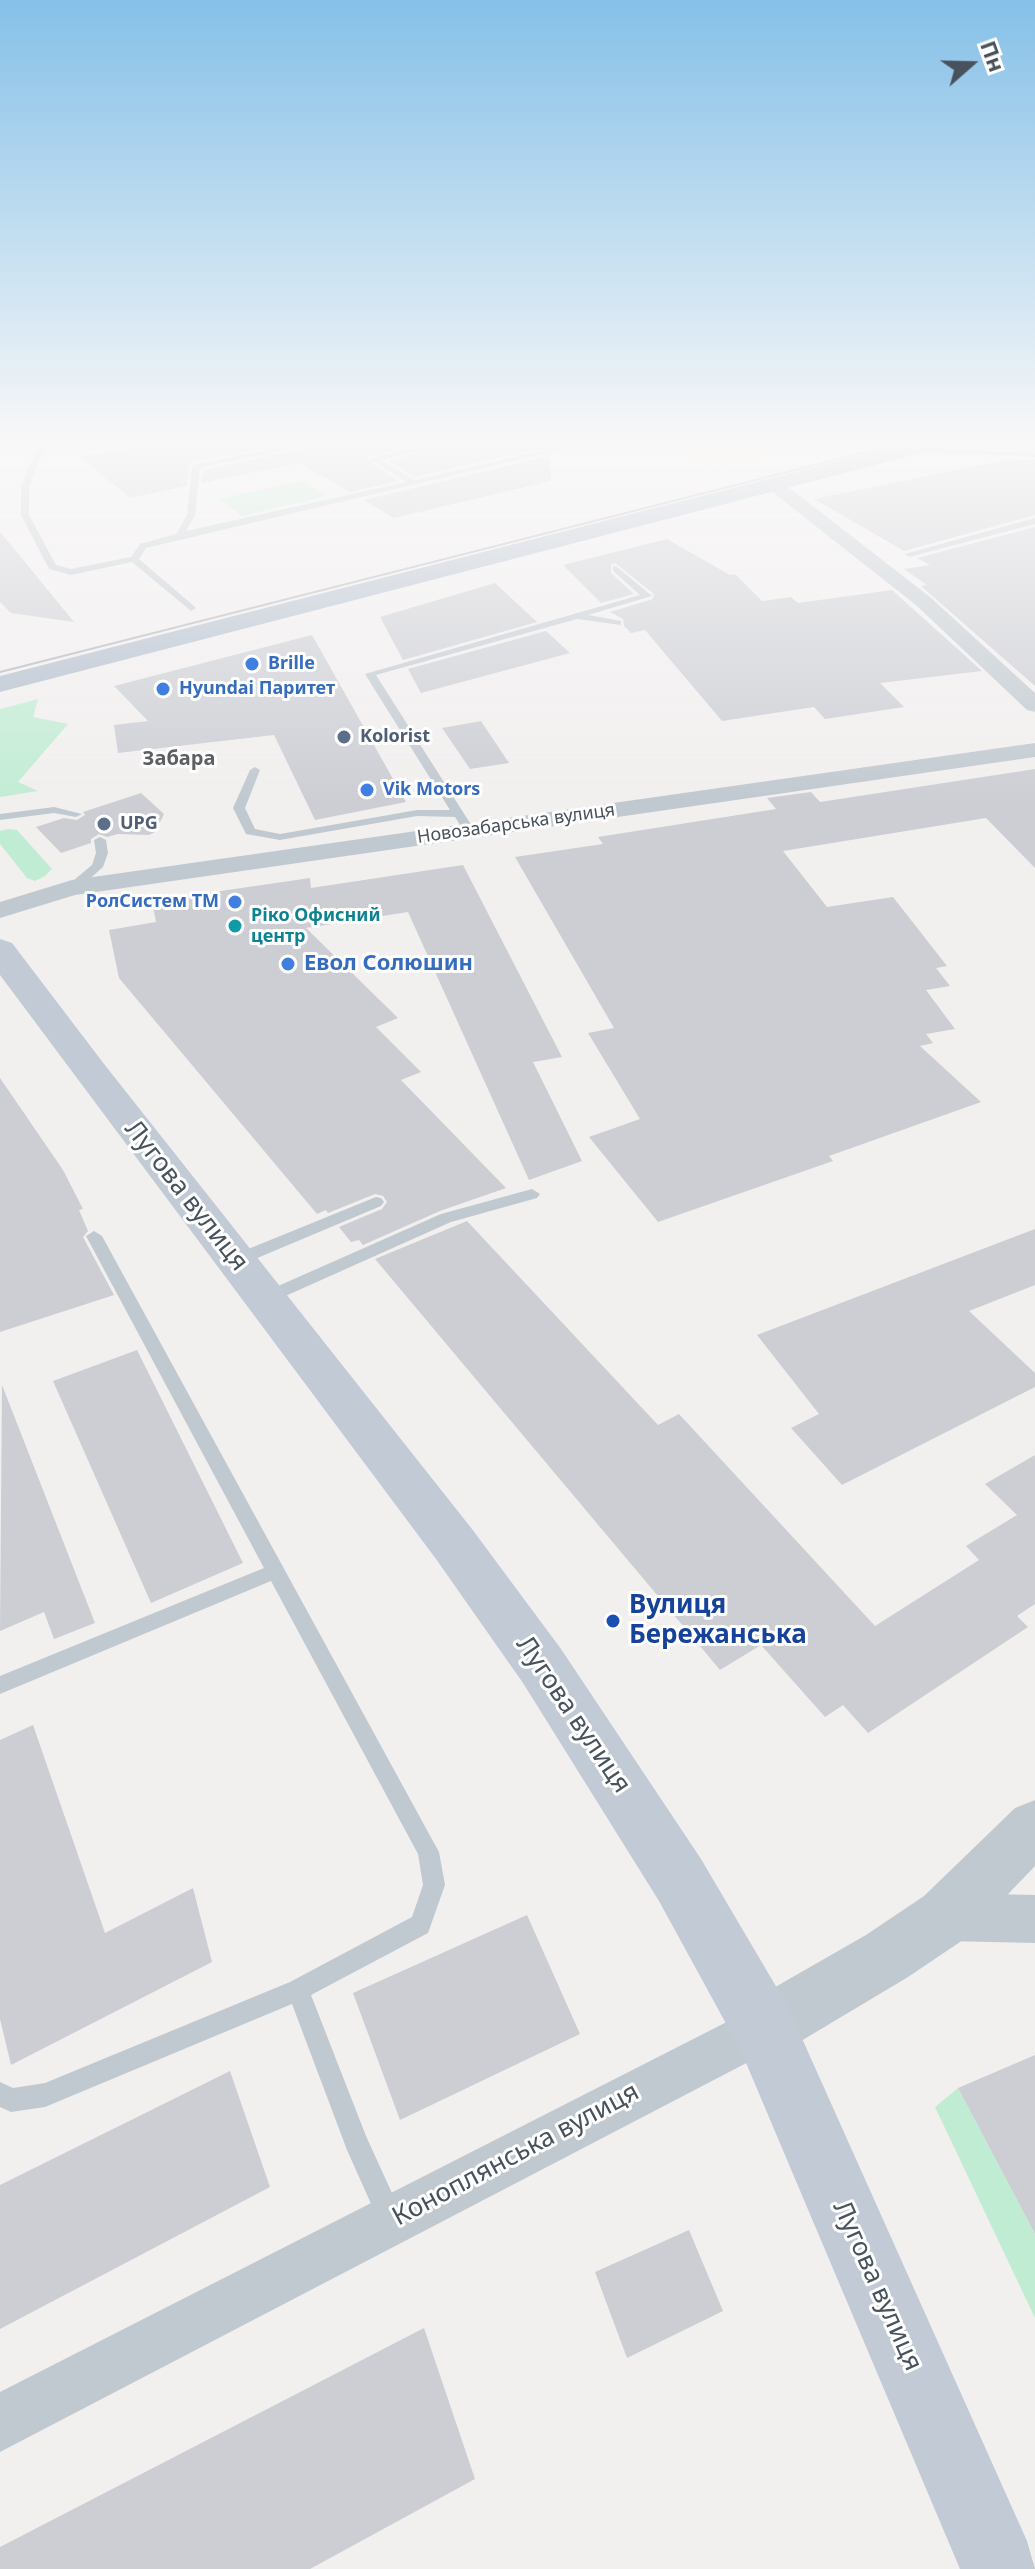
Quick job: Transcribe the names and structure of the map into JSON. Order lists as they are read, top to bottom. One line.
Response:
{"streets":{"main road":["Лугова вулиця"],"street":["Новозабарська вулиця","Коноплянська вулиця"]},"crossings":[["Лугова вулиця","Коноплянська вулиця"]],"districts":["Забара"],"places":["Brille","Hyundai Паритет","Kolorist","Vik Motors","UPG","РолСистем ТМ","Ріко Офисний центр","Евол Солюшин","Вулиця Бережанська"],"north":"right"}
